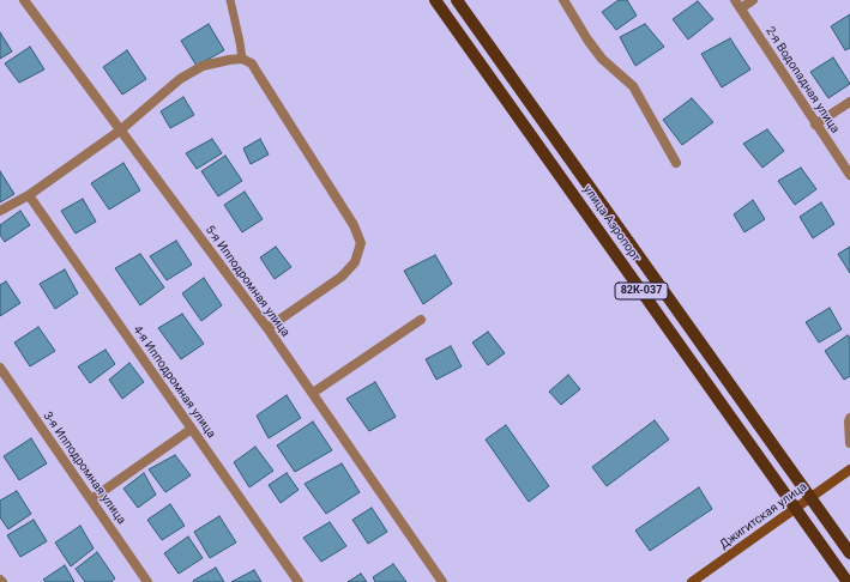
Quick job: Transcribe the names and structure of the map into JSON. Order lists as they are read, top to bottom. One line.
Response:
{"streets":{"main road":["улица Аэропорт","82К-037"],"street":["2-я Водопадная улица","5-я Ипподромная улица","4-я Ипподромная улица","3-я Ипподромная улица","Джигитская улица"]}}
